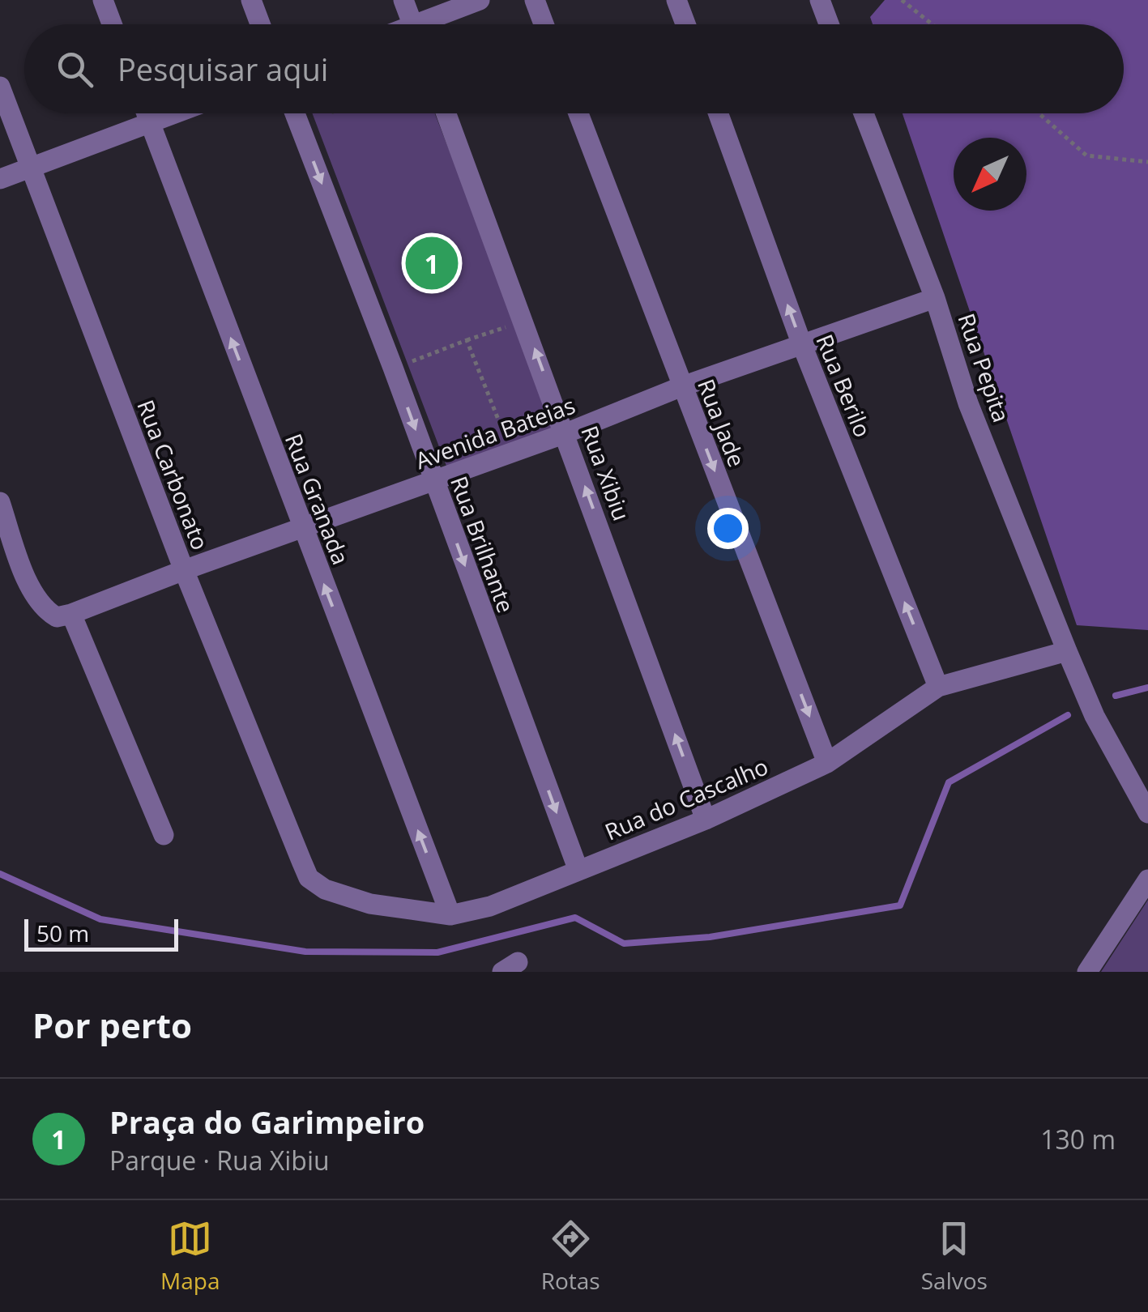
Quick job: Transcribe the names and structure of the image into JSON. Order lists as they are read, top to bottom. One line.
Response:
{"streets":{"street":["Rua Pepita","Rua Berilo","Rua Jade","Avenida Bateias","Rua Xibiu","Rua Carbonato","Rua Granada","Rua Brilhante","Rua do Cascalho"]},"crossings":[["Rua Pepita","Avenida Bateias"],["Rua Pepita","Rua do Cascalho"],["Rua Berilo","Avenida Bateias"],["Rua Berilo","Rua do Cascalho"],["Rua Jade","Avenida Bateias"],["Rua Jade","Rua do Cascalho"],["Avenida Bateias","Rua Xibiu"],["Avenida Bateias","Rua Carbonato"],["Avenida Bateias","Rua Granada"],["Avenida Bateias","Rua Brilhante"],["Rua Xibiu","Rua do Cascalho"],["Rua Carbonato","Rua do Cascalho"],["Rua Granada","Rua do Cascalho"],["Rua Brilhante","Rua do Cascalho"]],"one_way":["Rua Berilo","Rua Jade","Rua Xibiu","Rua Granada","Rua Brilhante"],"scale_bar":"50 m","north":"bottom left","page":{"search":"Pesquisar aqui","pins":"1","scale":"50 m","heading":"Por perto","list":[{"mark":"1","name":"Praça do Garimpeiro","note":"Parque · Rua Xibiu","value":"130 m"}],"nav":["Mapa","Rotas","Salvos"]}}
